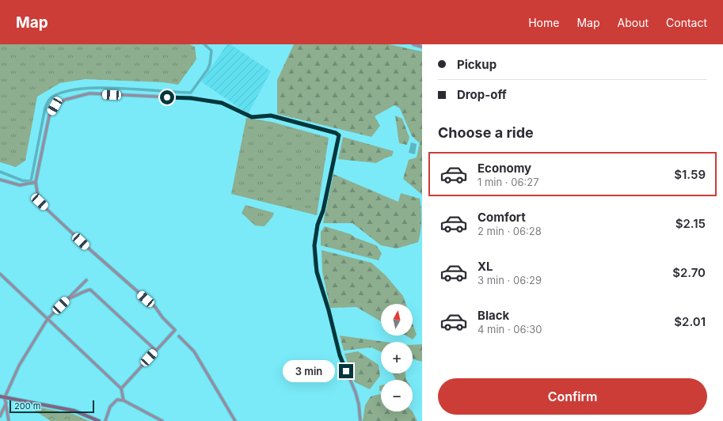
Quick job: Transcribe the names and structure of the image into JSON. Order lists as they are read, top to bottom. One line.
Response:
{"scale_bar":"200 m","north":"top","page":{"header":"Map","nav":["Home","Map","About","Contact"],"banner":["Pickup","Drop-off"],"heading":"Choose a ride","list":[{"name":"Economy","note":"1 min · 06:27","value":"$1.59"},{"name":"Comfort","note":"2 min · 06:28","value":"$2.15"},{"name":"XL","note":"3 min · 06:29","value":"$2.70"},{"name":"Black","note":"4 min · 06:30","value":"$2.01"}],"map_buttons":["+","−"],"bubble":"3 min","buttons":"Confirm","scale":"200 m"}}
